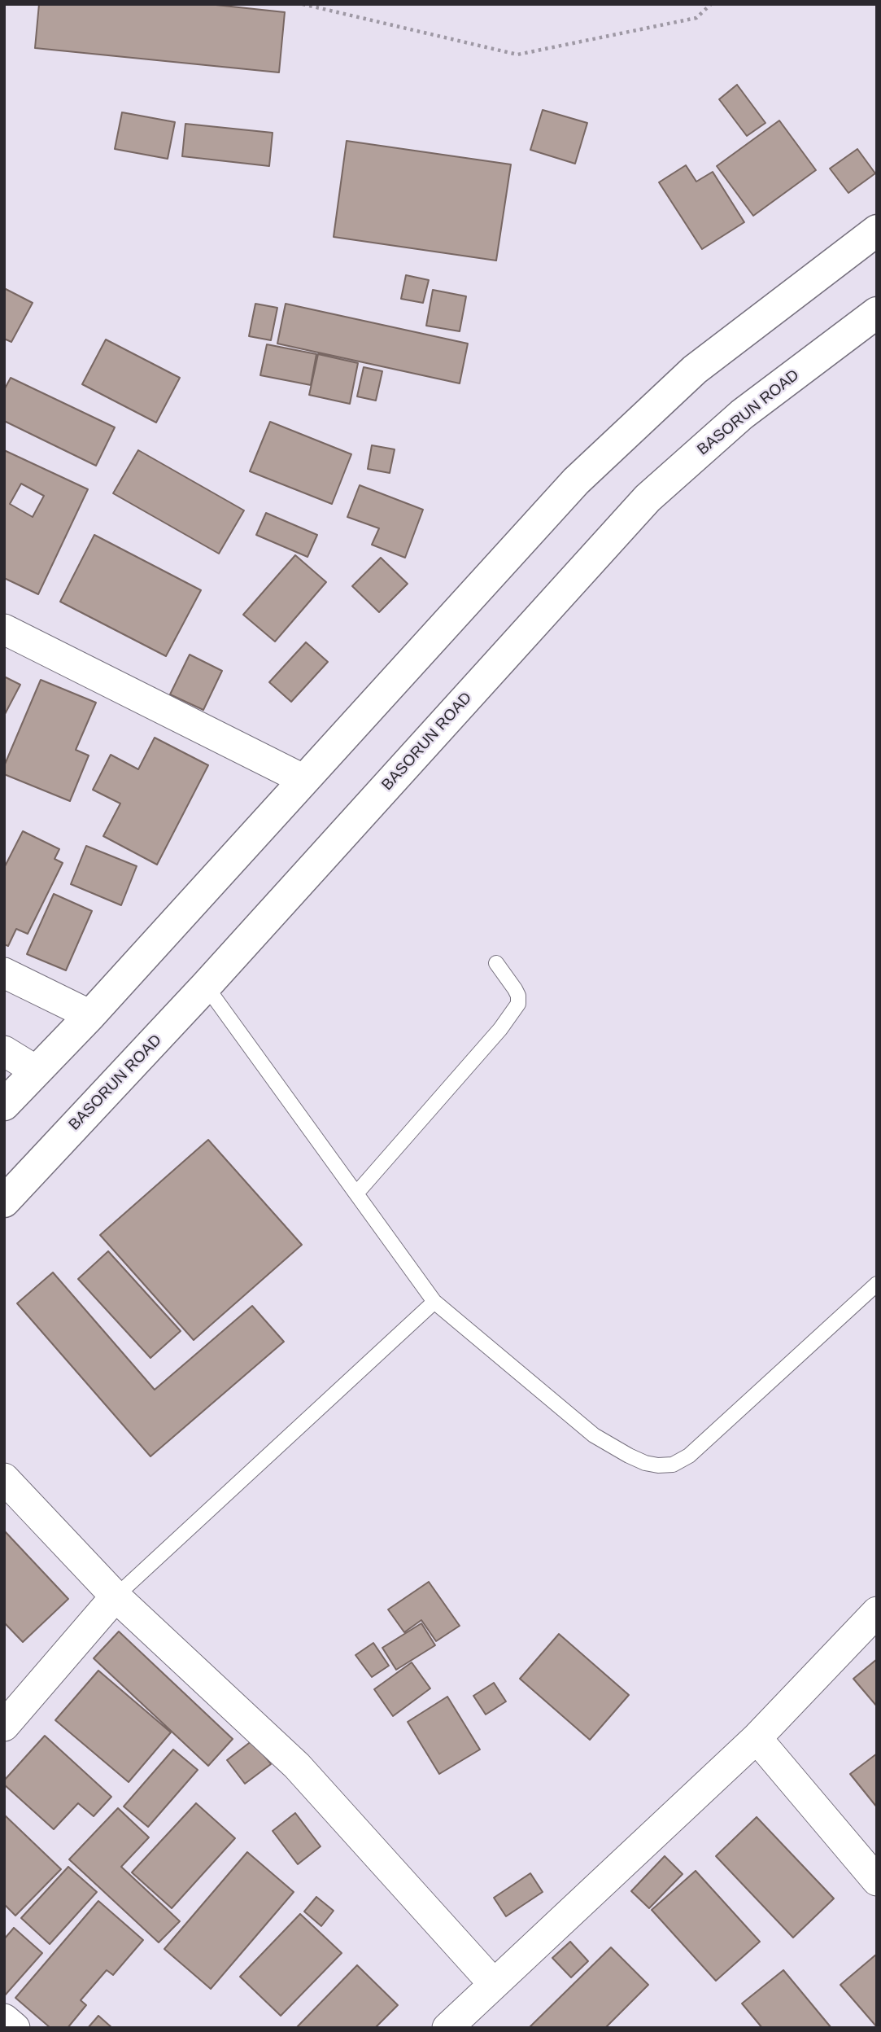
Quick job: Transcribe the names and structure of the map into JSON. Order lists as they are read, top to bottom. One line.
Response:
{"streets":{"main road":["BASORUN ROAD"]}}
